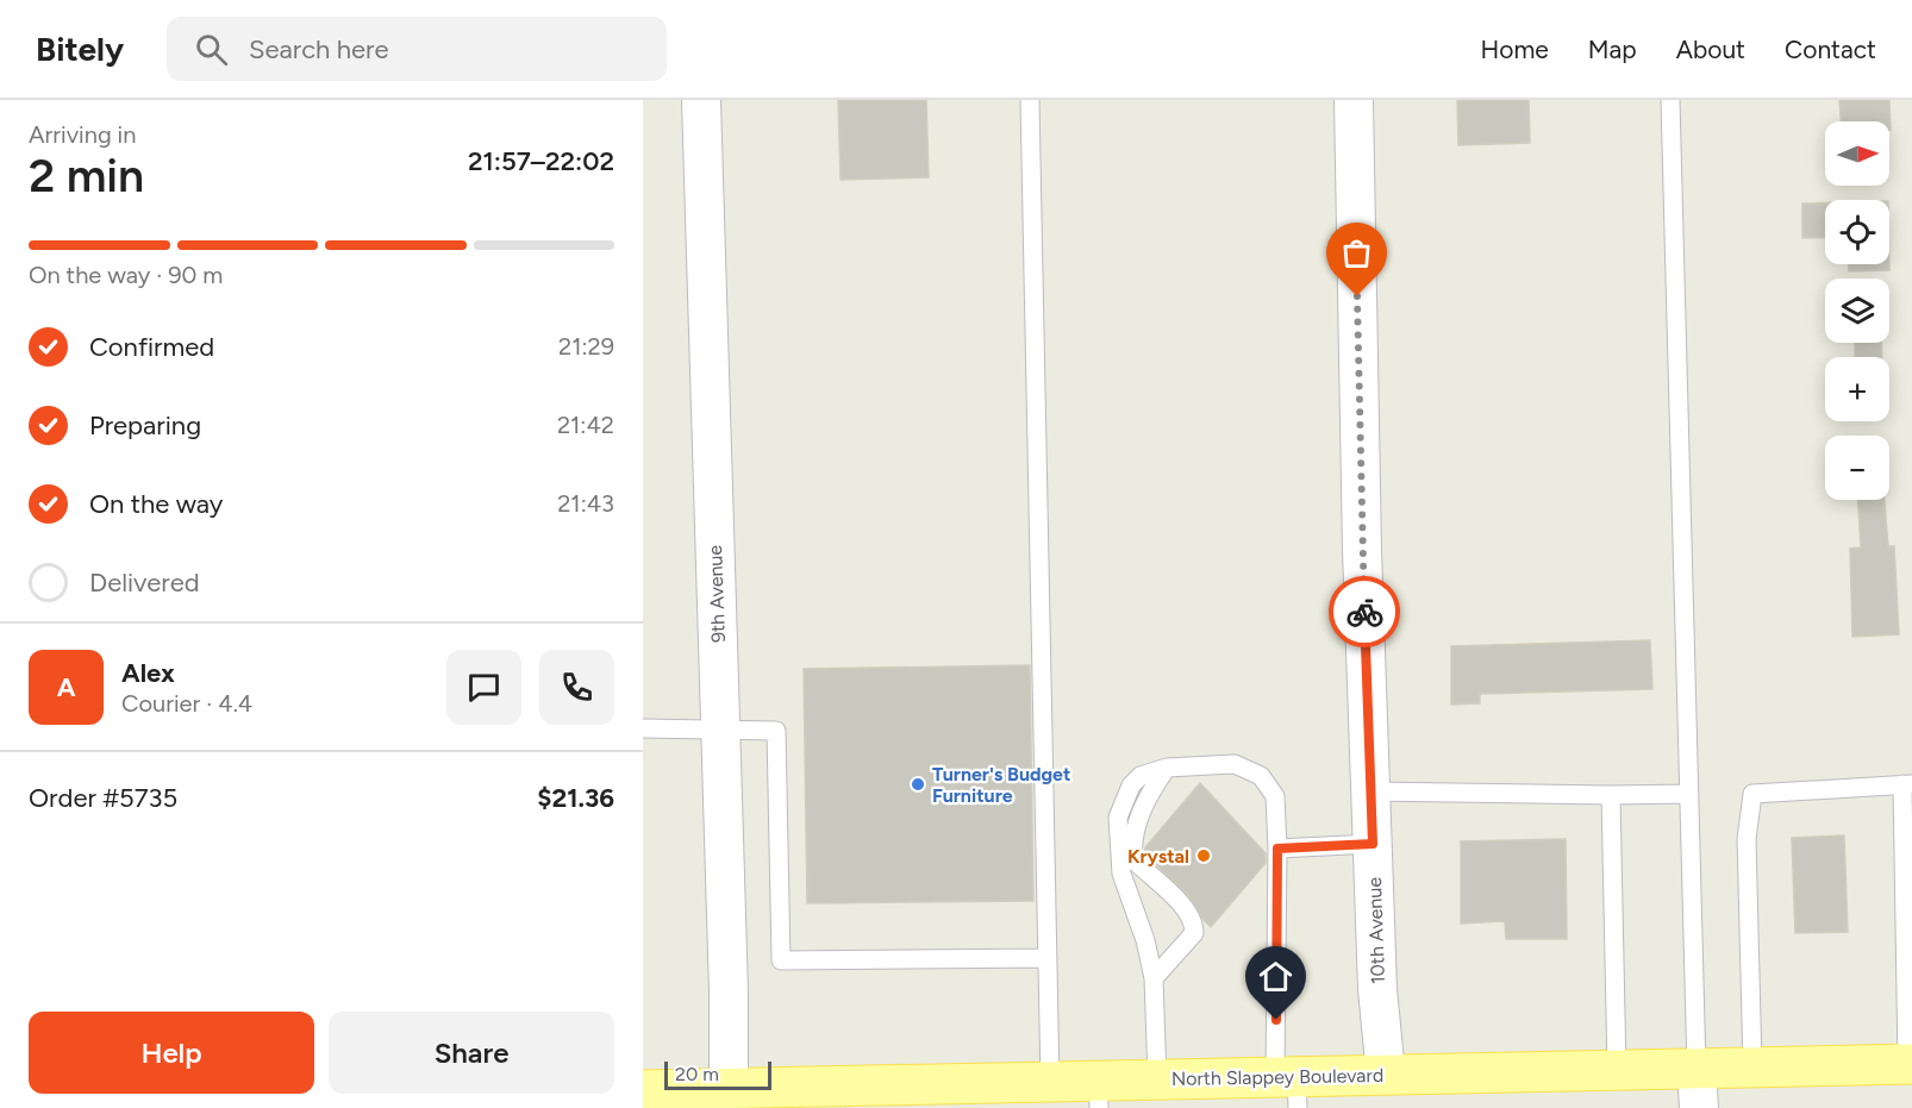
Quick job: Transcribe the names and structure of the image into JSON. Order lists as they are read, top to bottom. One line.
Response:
{"streets":{"main road":["North Slappey Boulevard"],"street":["9th Avenue","10th Avenue"]},"crossings":[["9th Avenue","North Slappey Boulevard"],["10th Avenue","North Slappey Boulevard"]],"places":["Turner's Budget Furniture","Krystal"],"scale_bar":"20 m","north":"right","page":{"header":"Bitely","search":"Search here","nav":["Home","Map","About","Contact"],"heading":["2 min","Arriving in","21:57–22:02"],"panel":["Alex","Courier · 4.4","Order #5735","$21.36"],"map_buttons":["+","−"],"bar":"On the way · 90 m","list":[["Confirmed","21:29"],["Preparing","21:42"],["On the way","21:43"],"Delivered"],"round":"A","buttons":["Help","Share"],"scale":"20 m"}}
